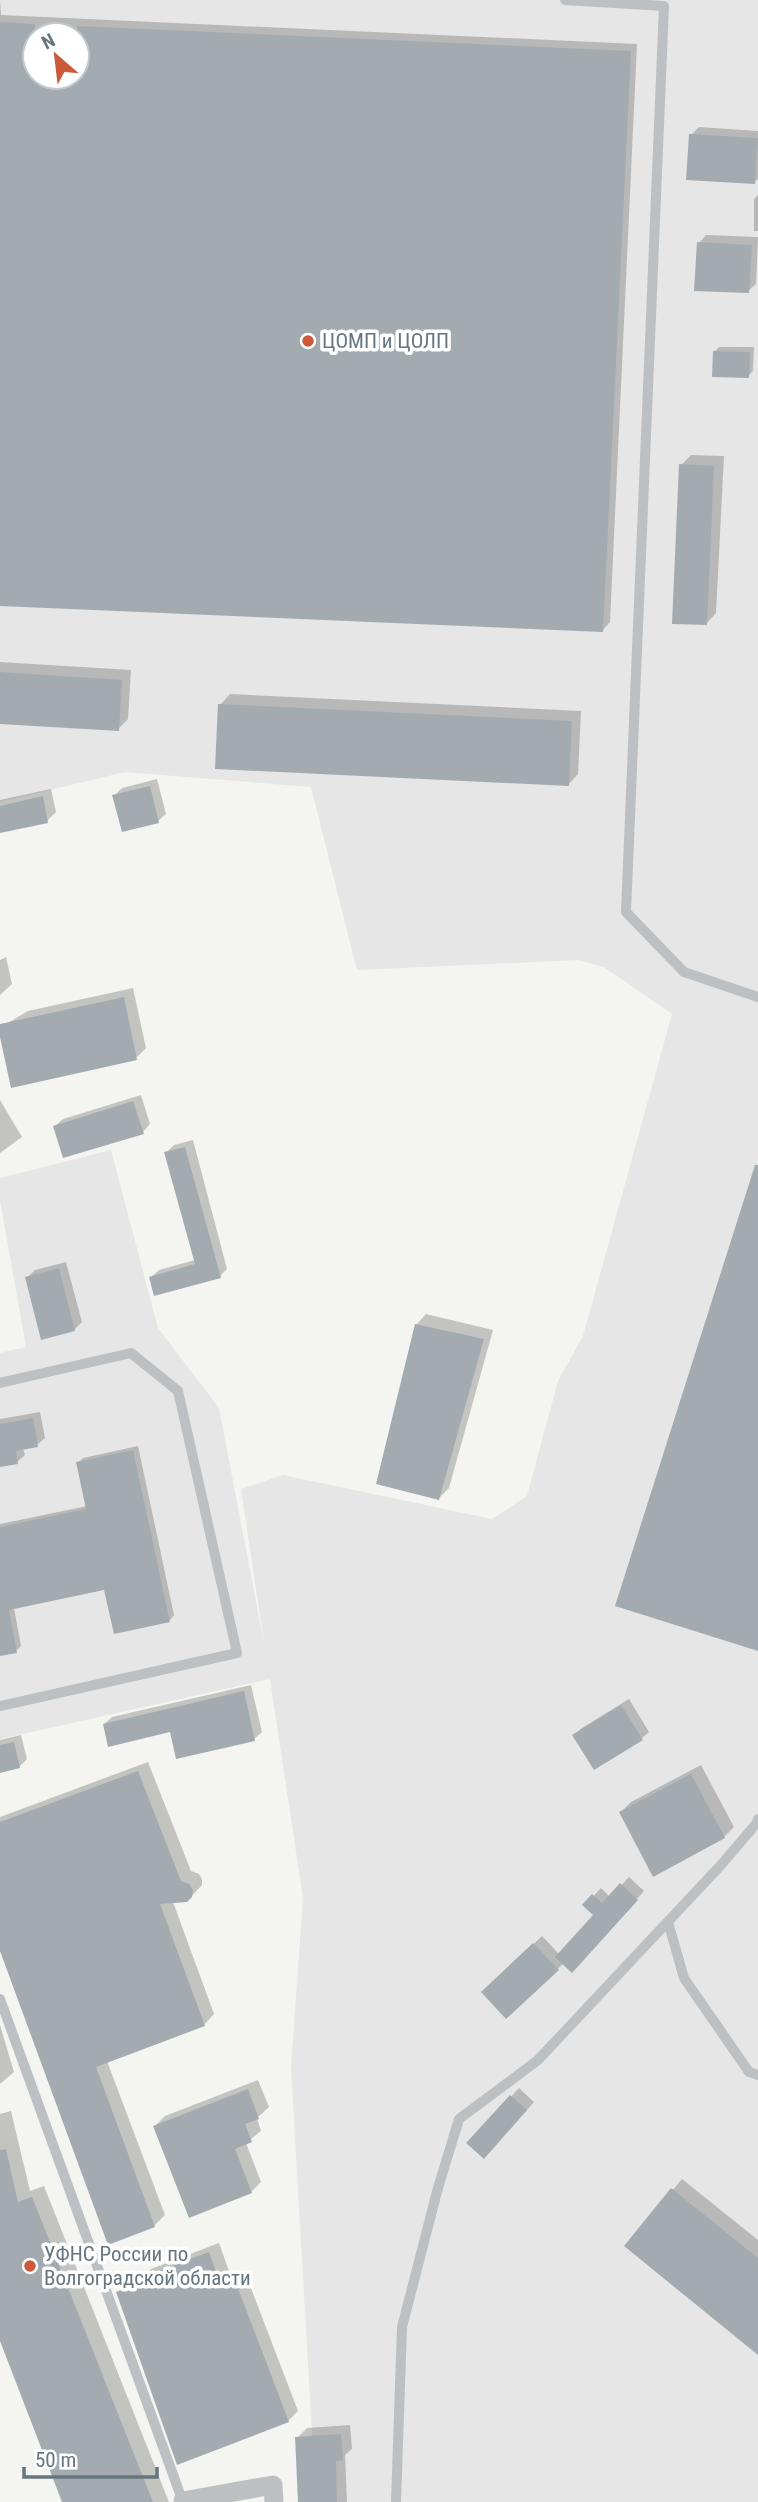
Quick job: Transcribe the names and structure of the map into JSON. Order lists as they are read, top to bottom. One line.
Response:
{"places":["ЦОМП и ЦОЛП","УФНС России по Волгоградской области"],"scale_bar":"50 m","north":"top left"}
